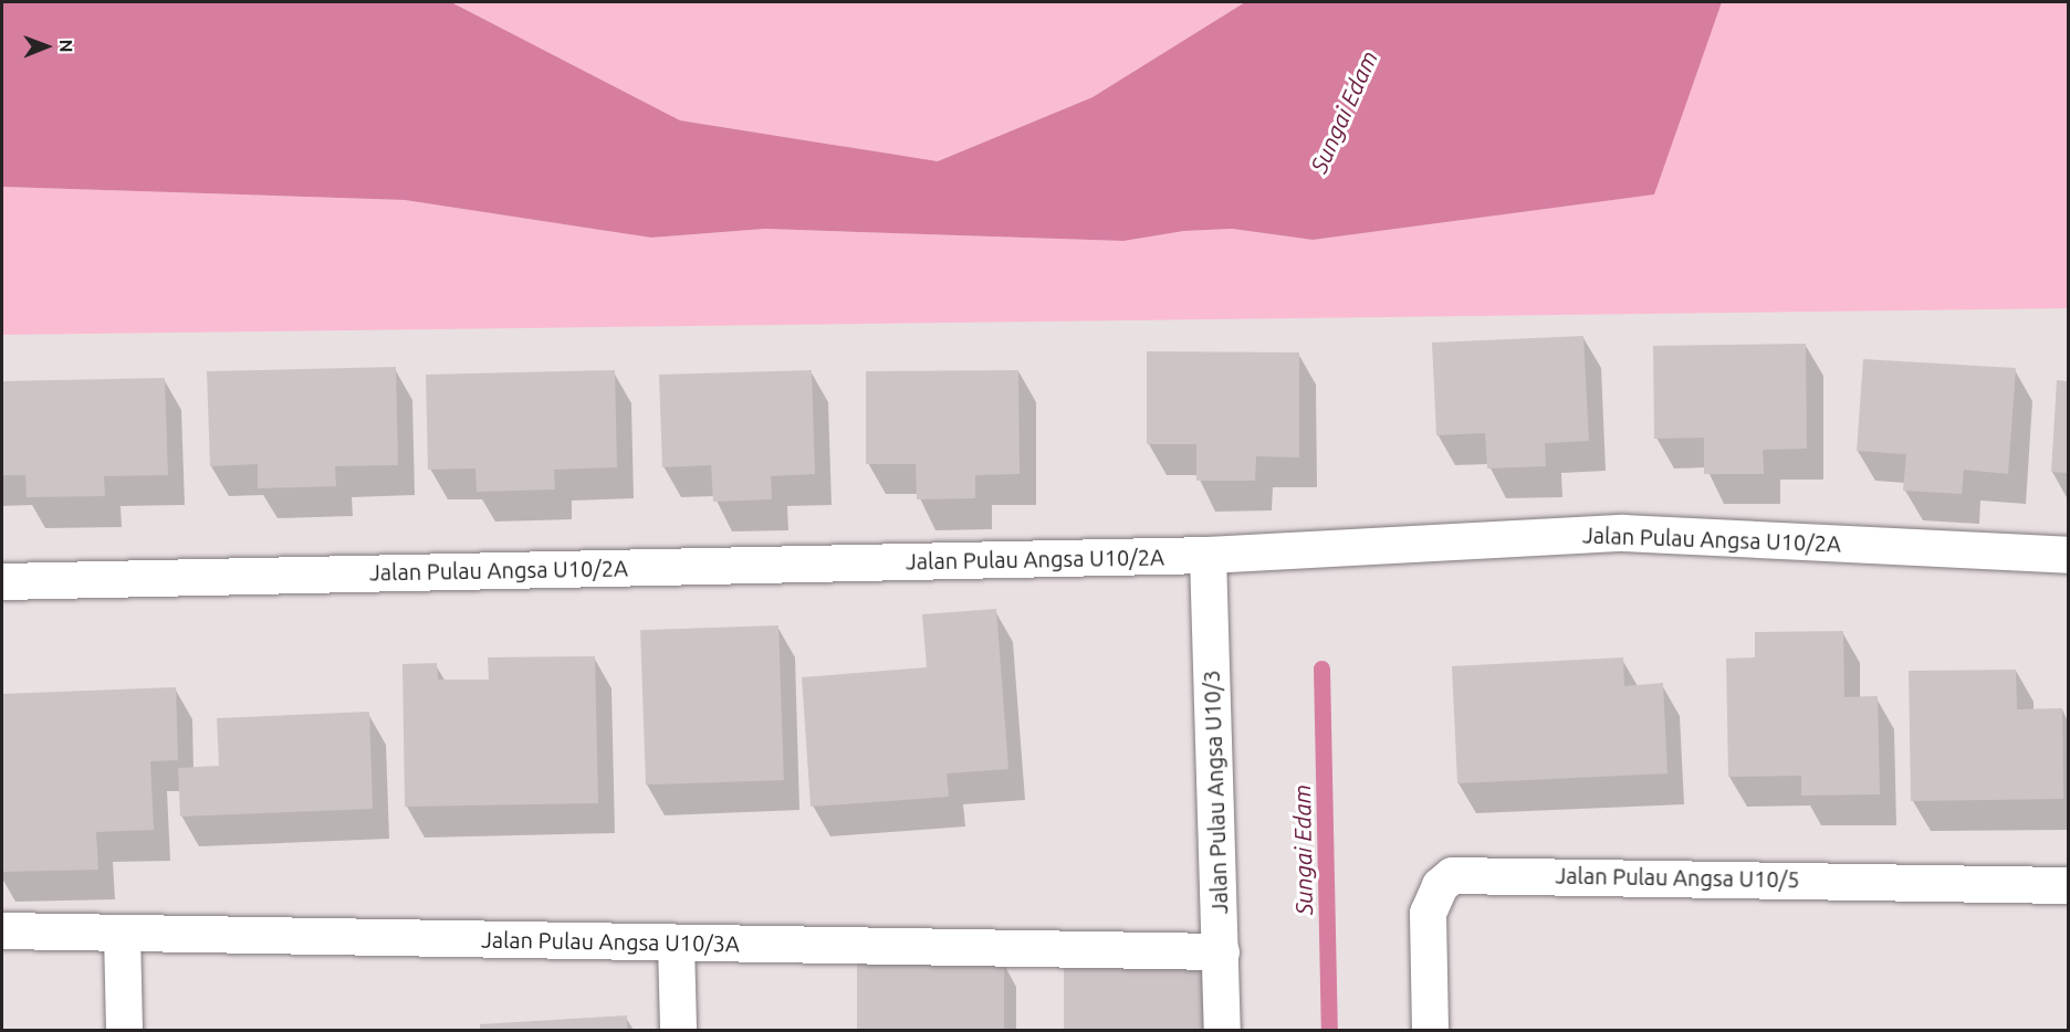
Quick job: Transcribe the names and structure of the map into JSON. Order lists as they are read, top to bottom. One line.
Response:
{"streets":{"street":["Jalan Pulau Angsa U10/2A","Jalan Pulau Angsa U10/3","Jalan Pulau Angsa U10/5","Jalan Pulau Angsa U10/3A"]},"crossings":[["Jalan Pulau Angsa U10/2A","Jalan Pulau Angsa U10/3"],["Jalan Pulau Angsa U10/3","Jalan Pulau Angsa U10/3A"]],"water":["Sungai Edam"],"north":"right"}
